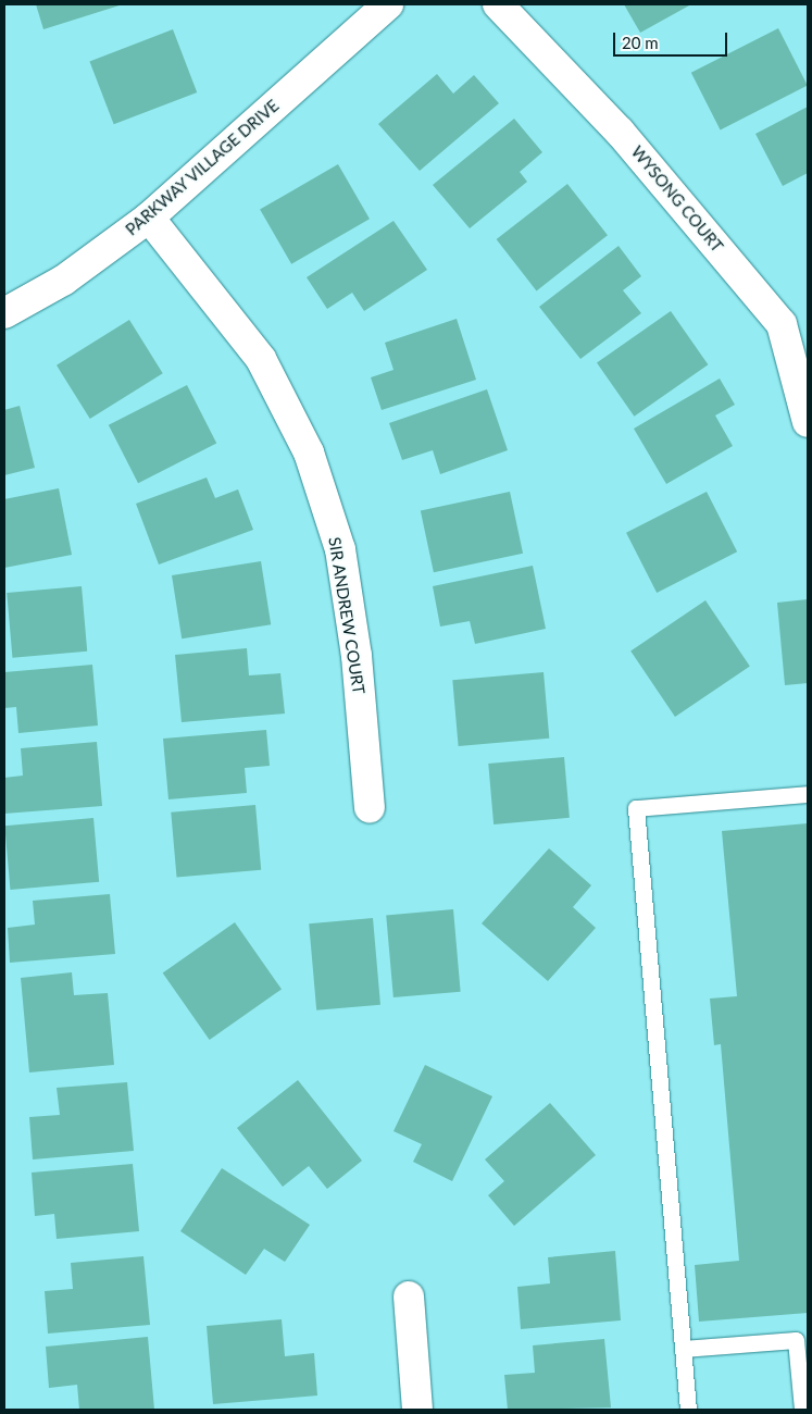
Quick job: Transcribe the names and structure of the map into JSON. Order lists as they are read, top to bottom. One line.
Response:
{"streets":{"street":["PARKWAY VILLAGE DRIVE","WYSONG COURT","SIR ANDREW COURT"]},"crossings":[["PARKWAY VILLAGE DRIVE","SIR ANDREW COURT"]],"scale_bar":"20 m"}
